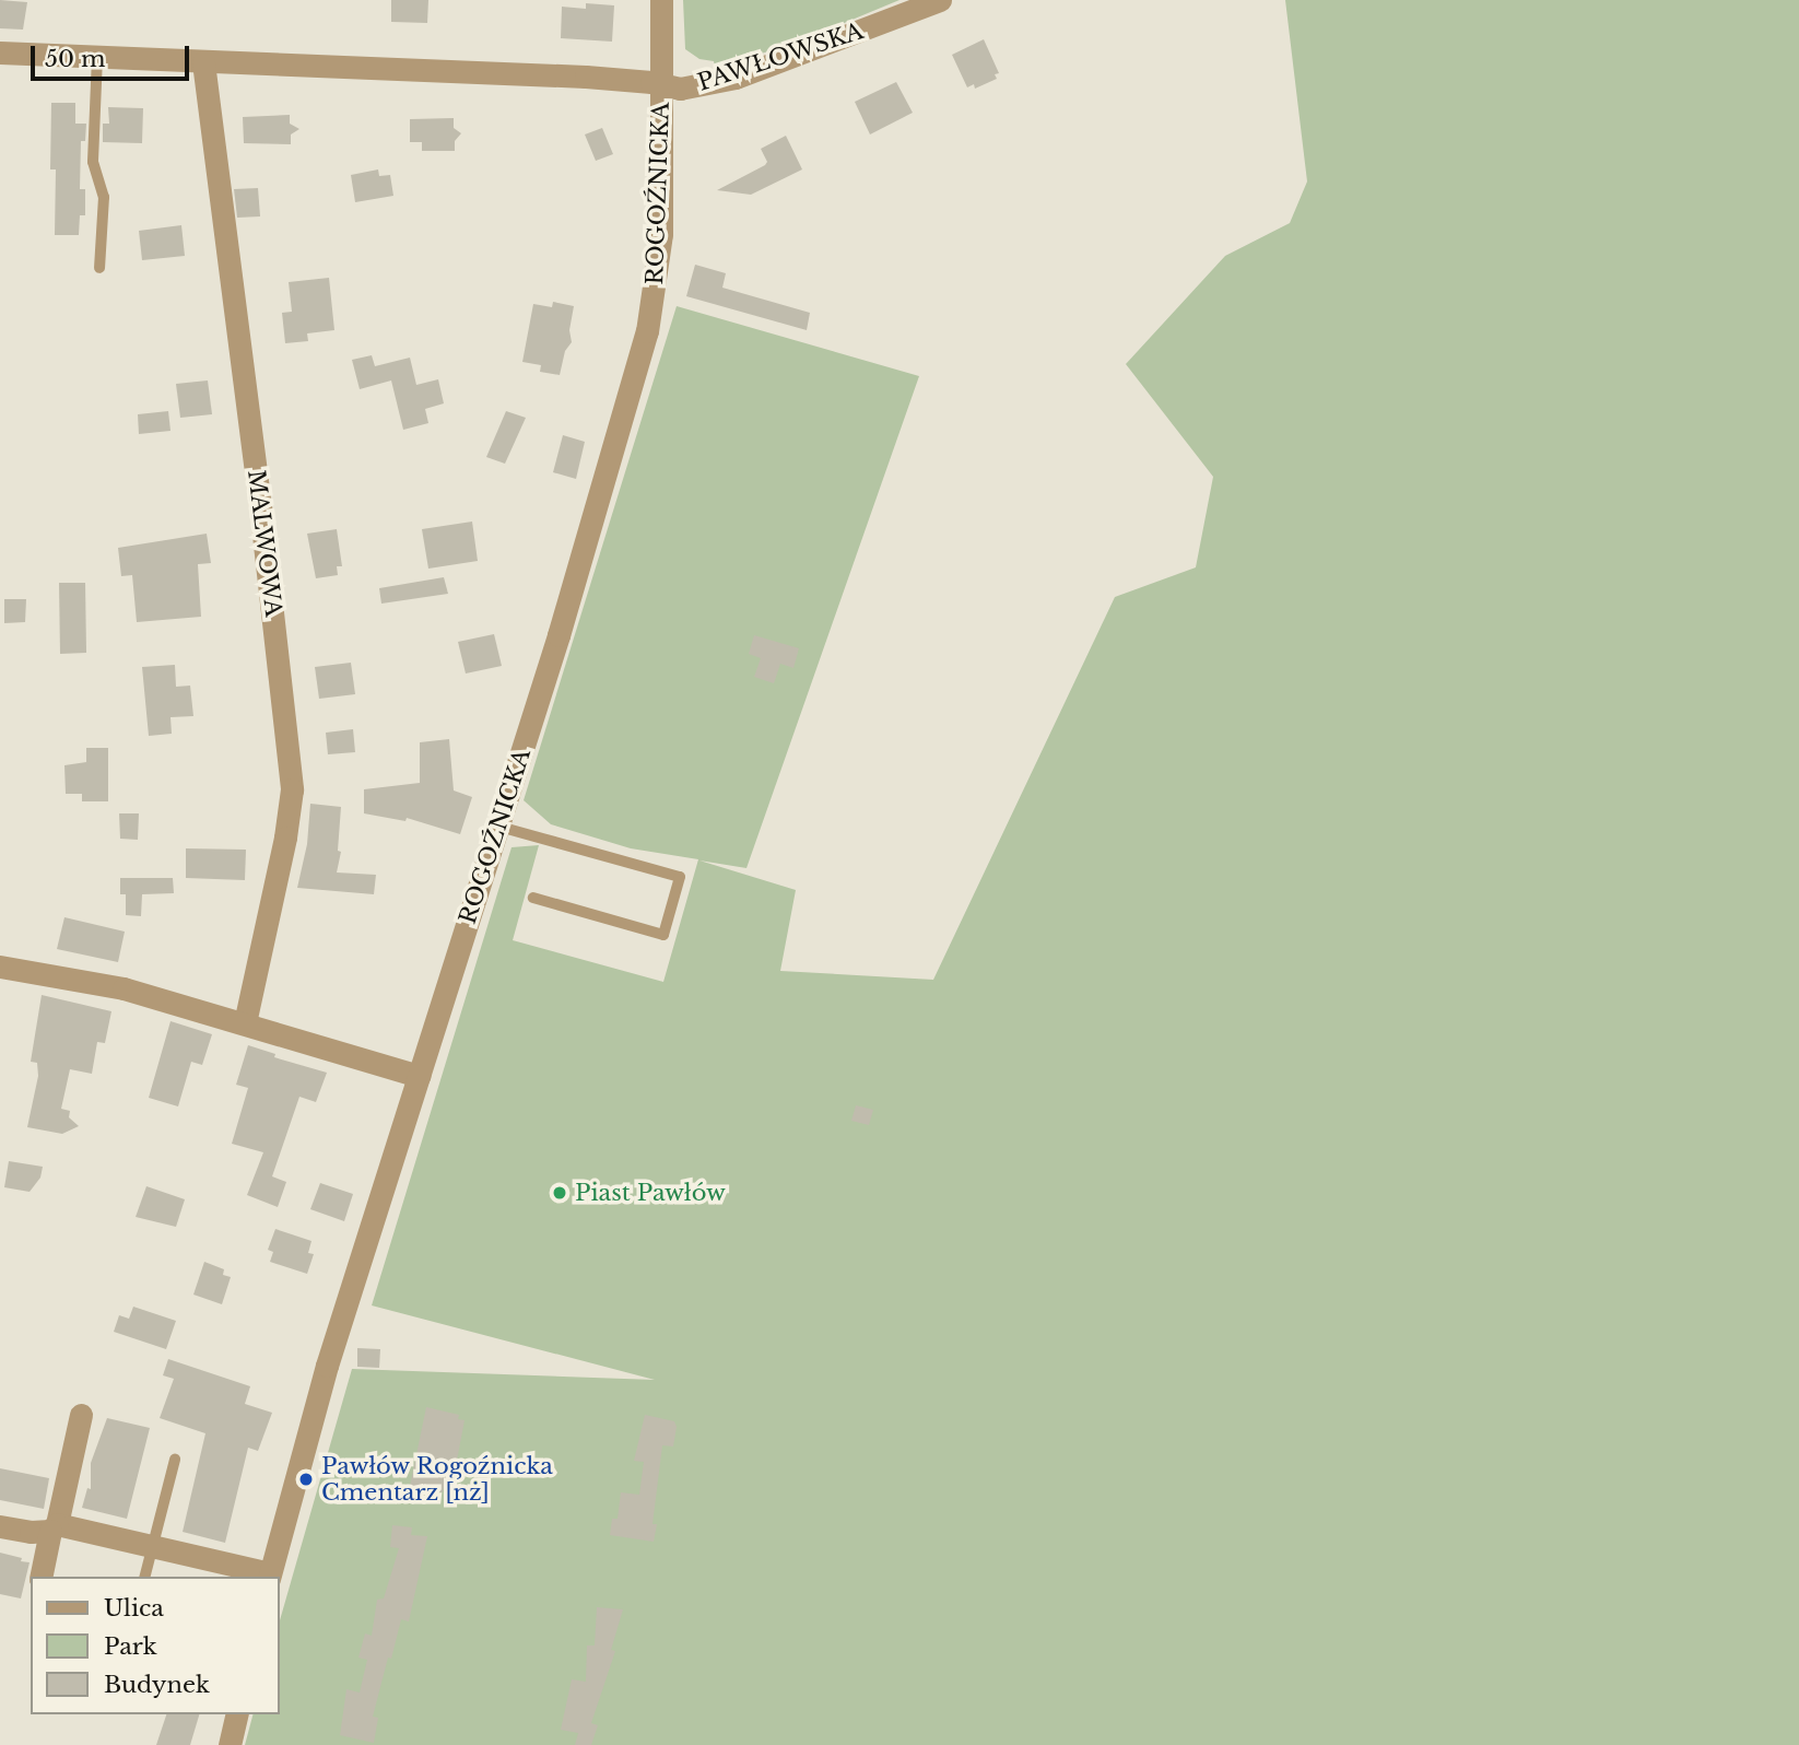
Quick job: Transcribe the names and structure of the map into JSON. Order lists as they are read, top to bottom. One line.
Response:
{"streets":{"street":["PAWŁOWSKA","ROGOŹNICKA","MALWOWA"]},"crossings":[["PAWŁOWSKA","ROGOŹNICKA"],["PAWŁOWSKA","MALWOWA"]],"places":["Piast Pawłów","Pawłów Rogoźnicka Cmentarz [nż]"],"legend":["Ulica","Park","Budynek"],"scale_bar":"50 m"}
